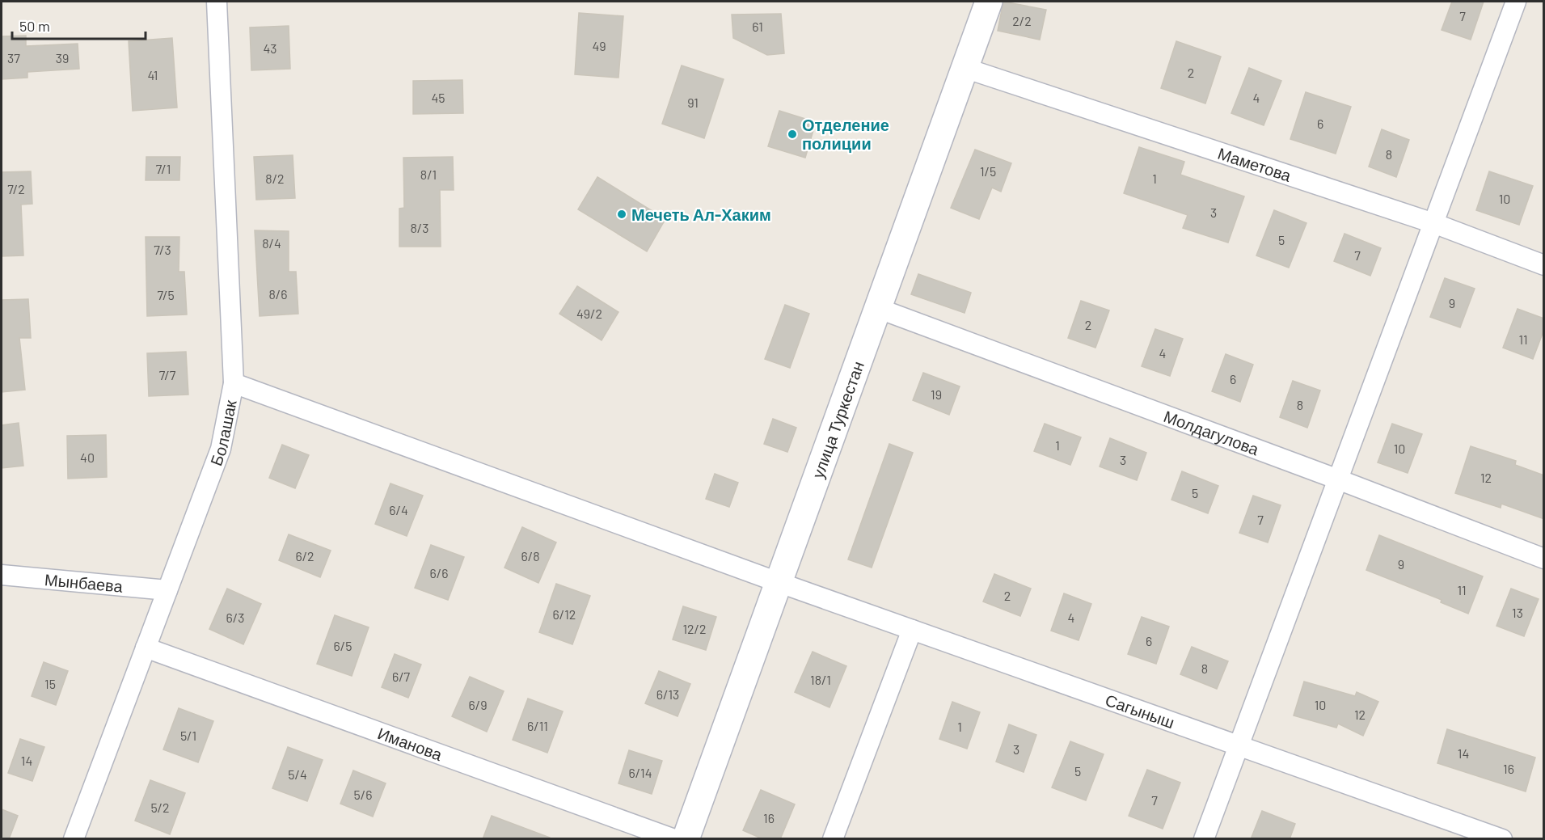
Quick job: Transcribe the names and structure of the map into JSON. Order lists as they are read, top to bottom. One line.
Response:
{"streets":{"street":["Маметова","улица Туркестан","Молдагулова","Болашак","Мынбаева","Сагыныш","Иманова"]},"crossings":[["Маметова","улица Туркестан"],["улица Туркестан","Молдагулова"],["улица Туркестан","Сагыныш"],["Болашак","Мынбаева"],["Болашак","Сагыныш"],["Болашак","Иманова"]],"places":["Отделение полиции","Мечеть Ал-Хаким"],"house_numbers":["7","2/2","61","49","43","37","39","2","41","45","4","91","6","8","7/1","1/5","8/1","8/2","1","7/2","10","3","8/3","5","8/4","7/3","7","8/6","7/5","9","49/2","2","11","4","7/7","6","19","8","1","10","40","3","12","5","6/4","7","6/2","6/8","9","6/6","11","2","13","6/12","6/3","4","12/2","6","6/5","8","6/7","18/1","15","6/13","6/9","10","12","6/11","1","5/1","3","14","14","16","5","6/14","5/4","5/6","7","5/2","16"],"scale_bar":"50 m"}
